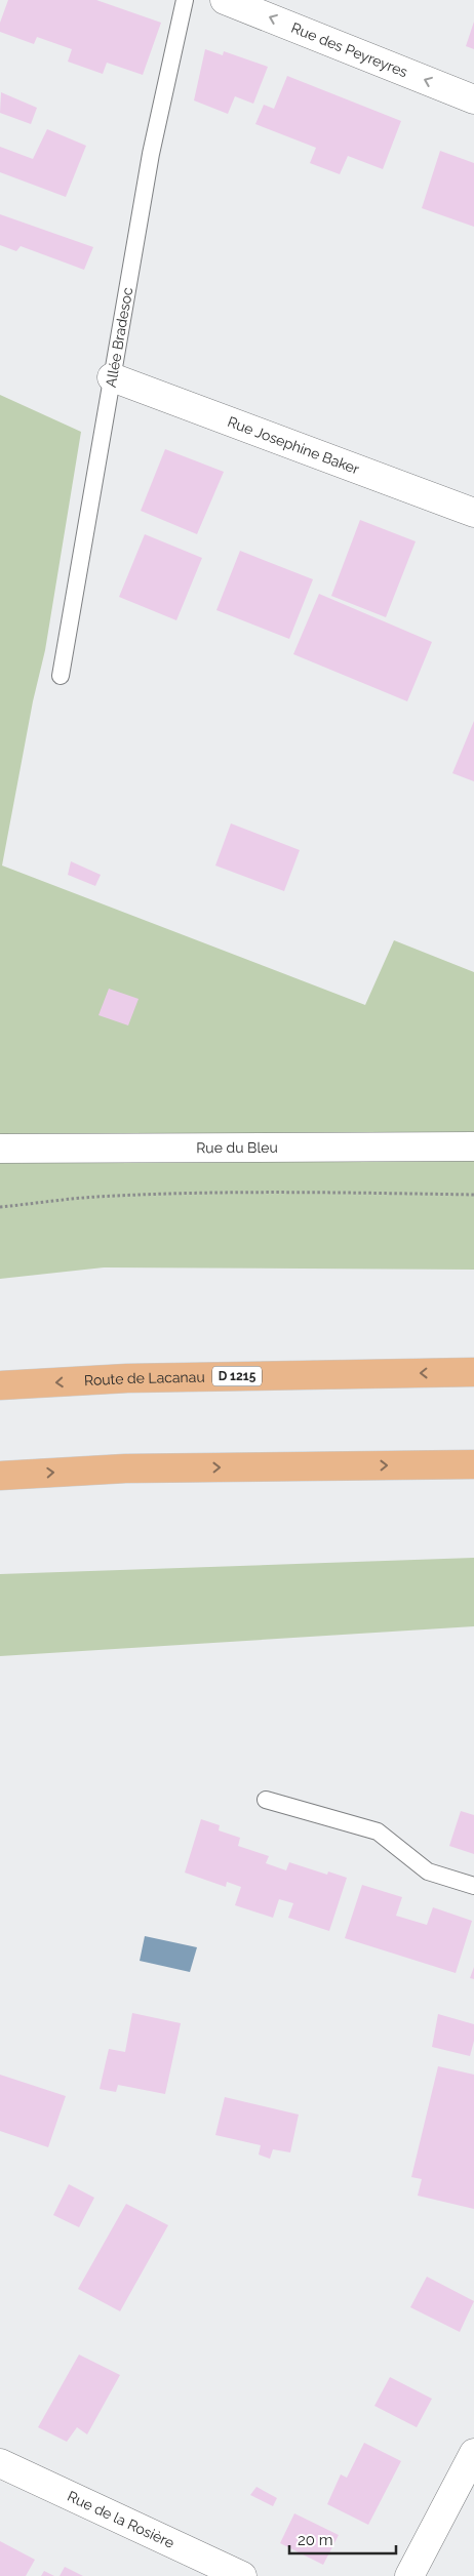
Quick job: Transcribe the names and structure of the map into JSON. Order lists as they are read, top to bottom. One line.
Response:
{"streets":{"main road":["D 1215","Route de Lacanau"],"street":["Rue des Peyreyres","Rue Josephine Baker","Rue du Bleu","Rue de la Rosière"],"lane":["Allée Bradesoc"]},"crossings":[["Allée Bradesoc","Rue Josephine Baker"]],"one_way":["Rue des Peyreyres"],"scale_bar":"20 m"}
